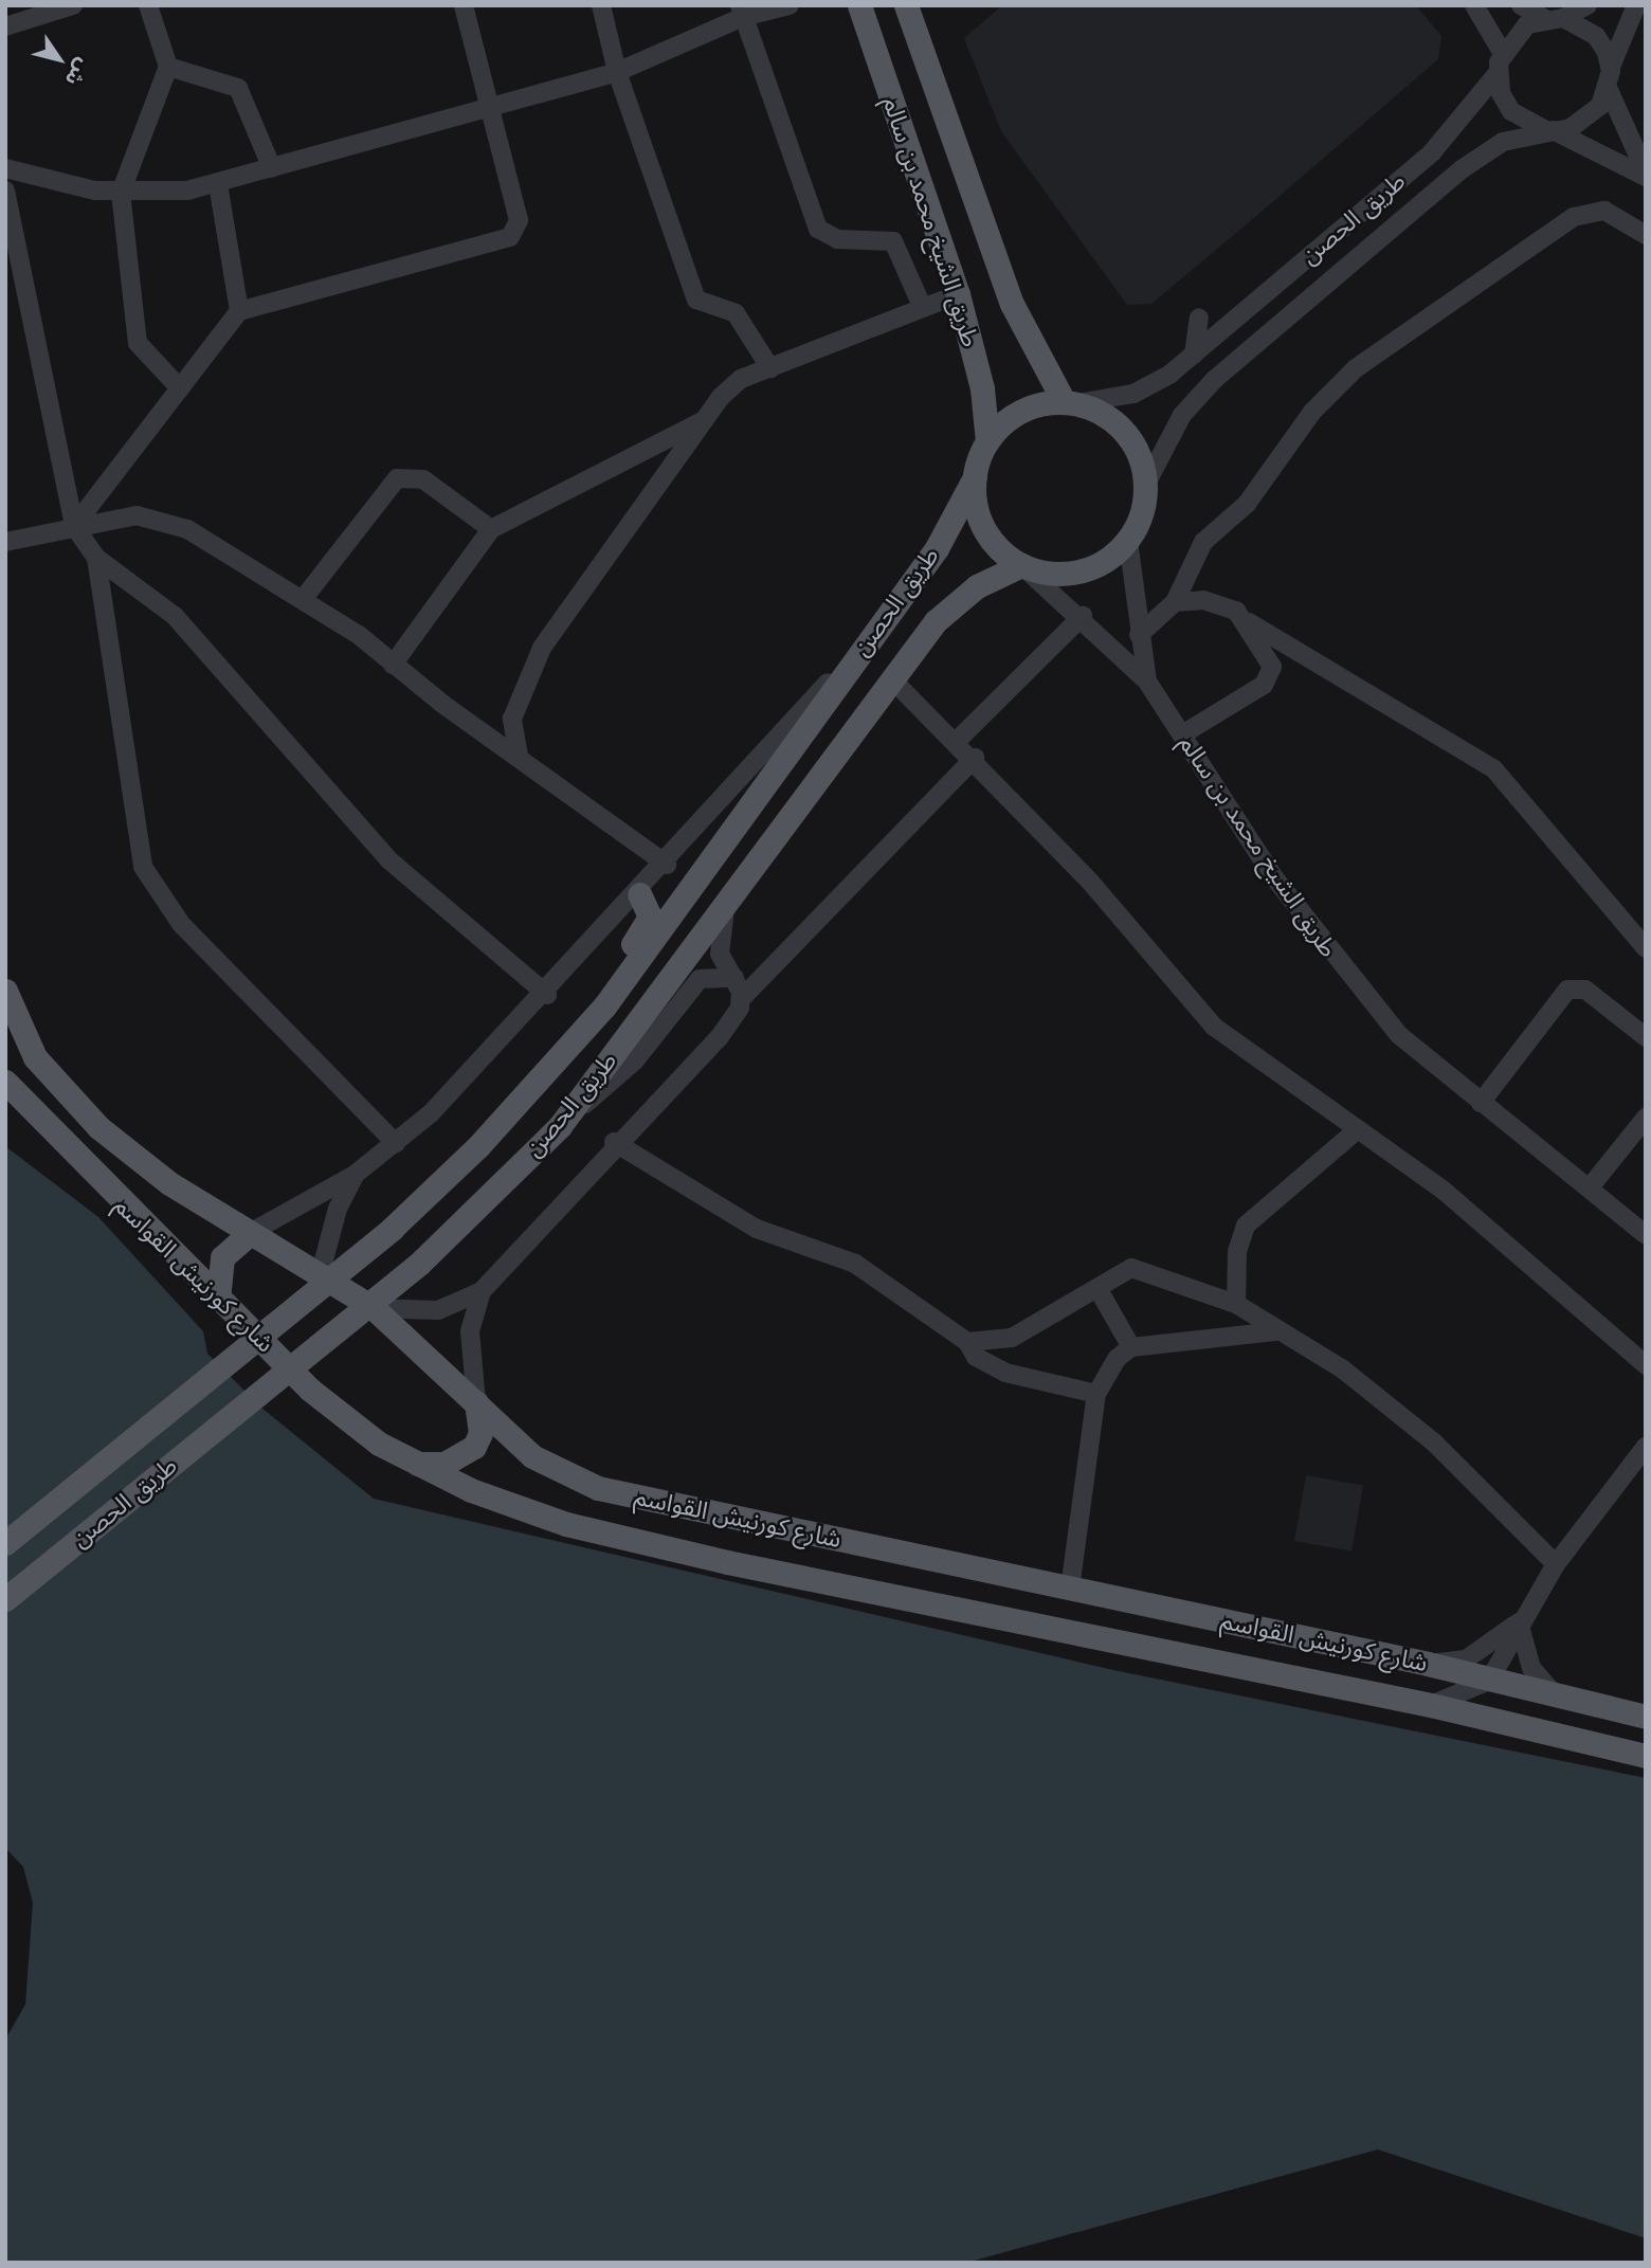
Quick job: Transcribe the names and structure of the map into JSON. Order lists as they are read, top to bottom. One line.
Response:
{"streets":{"main road":["طريق الحصن","طريق الشيخ محمد بن سالم","شارع كورنيش القواسم"]},"crossings":[["طريق الحصن","طريق الشيخ محمد بن سالم"]],"north":"bottom right"}
